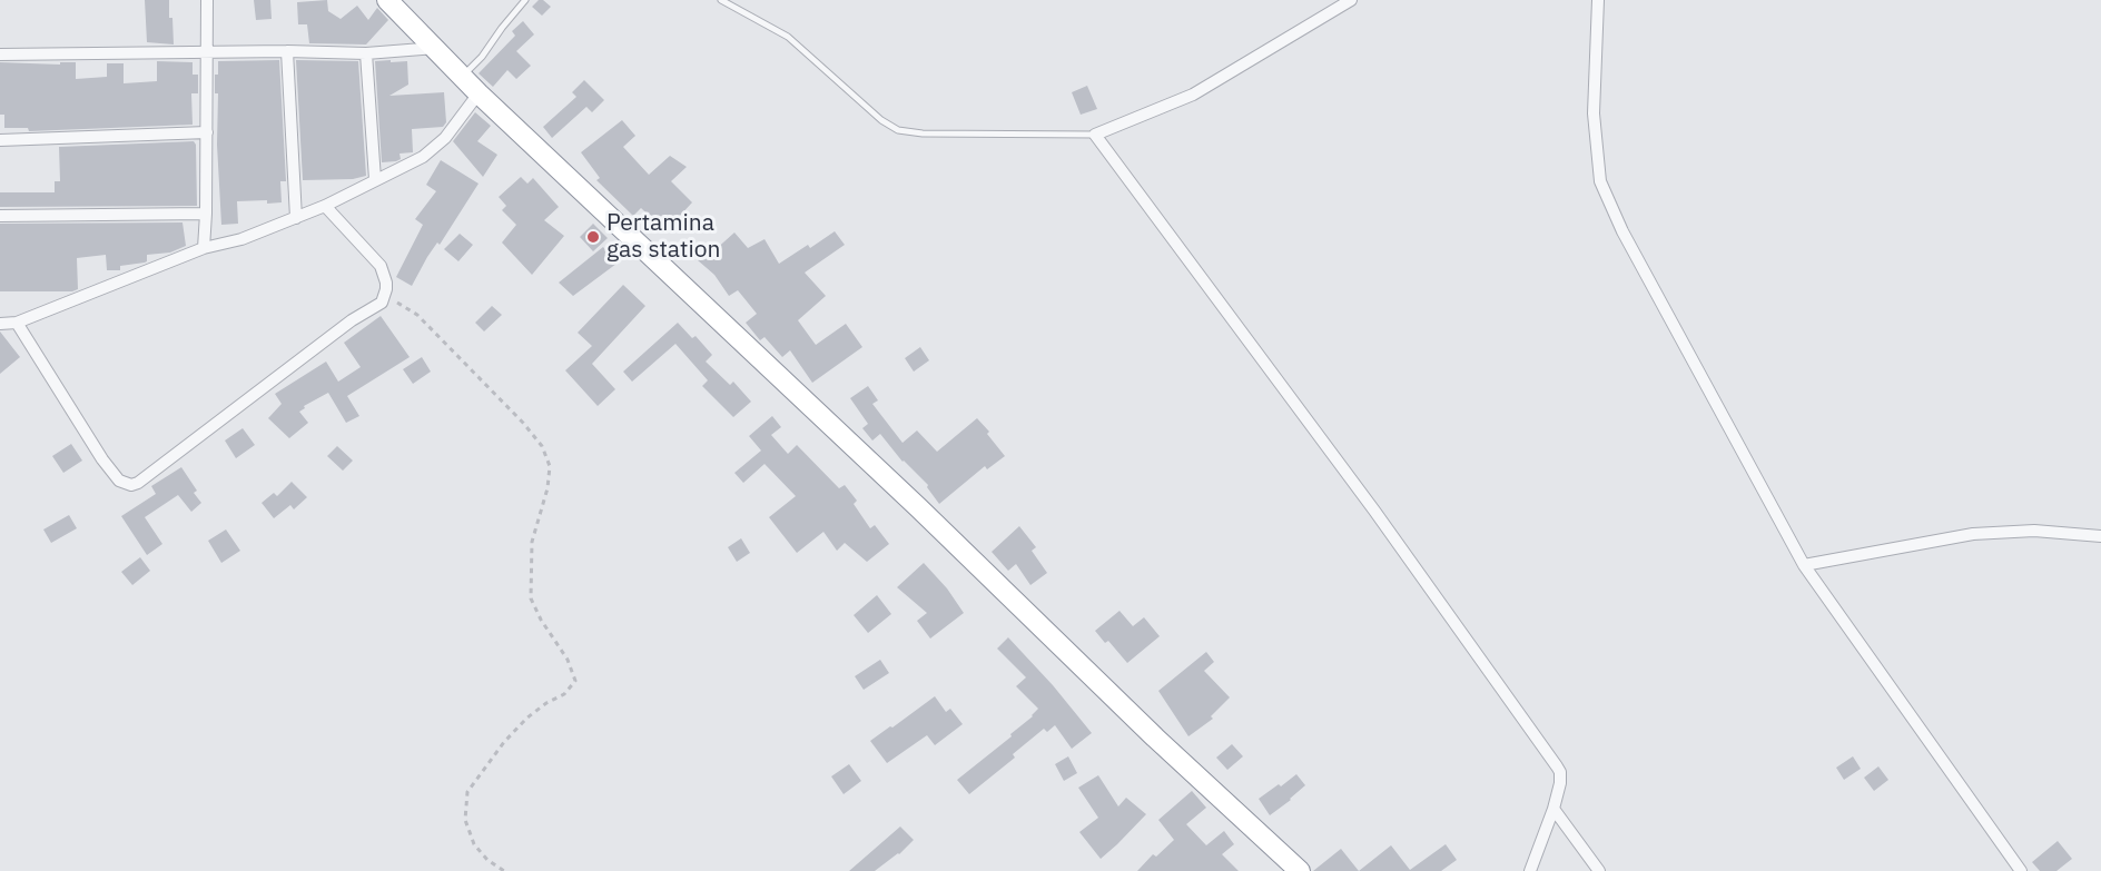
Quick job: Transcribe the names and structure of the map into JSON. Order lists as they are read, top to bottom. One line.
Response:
{"places":["Pertamina gas station"]}
